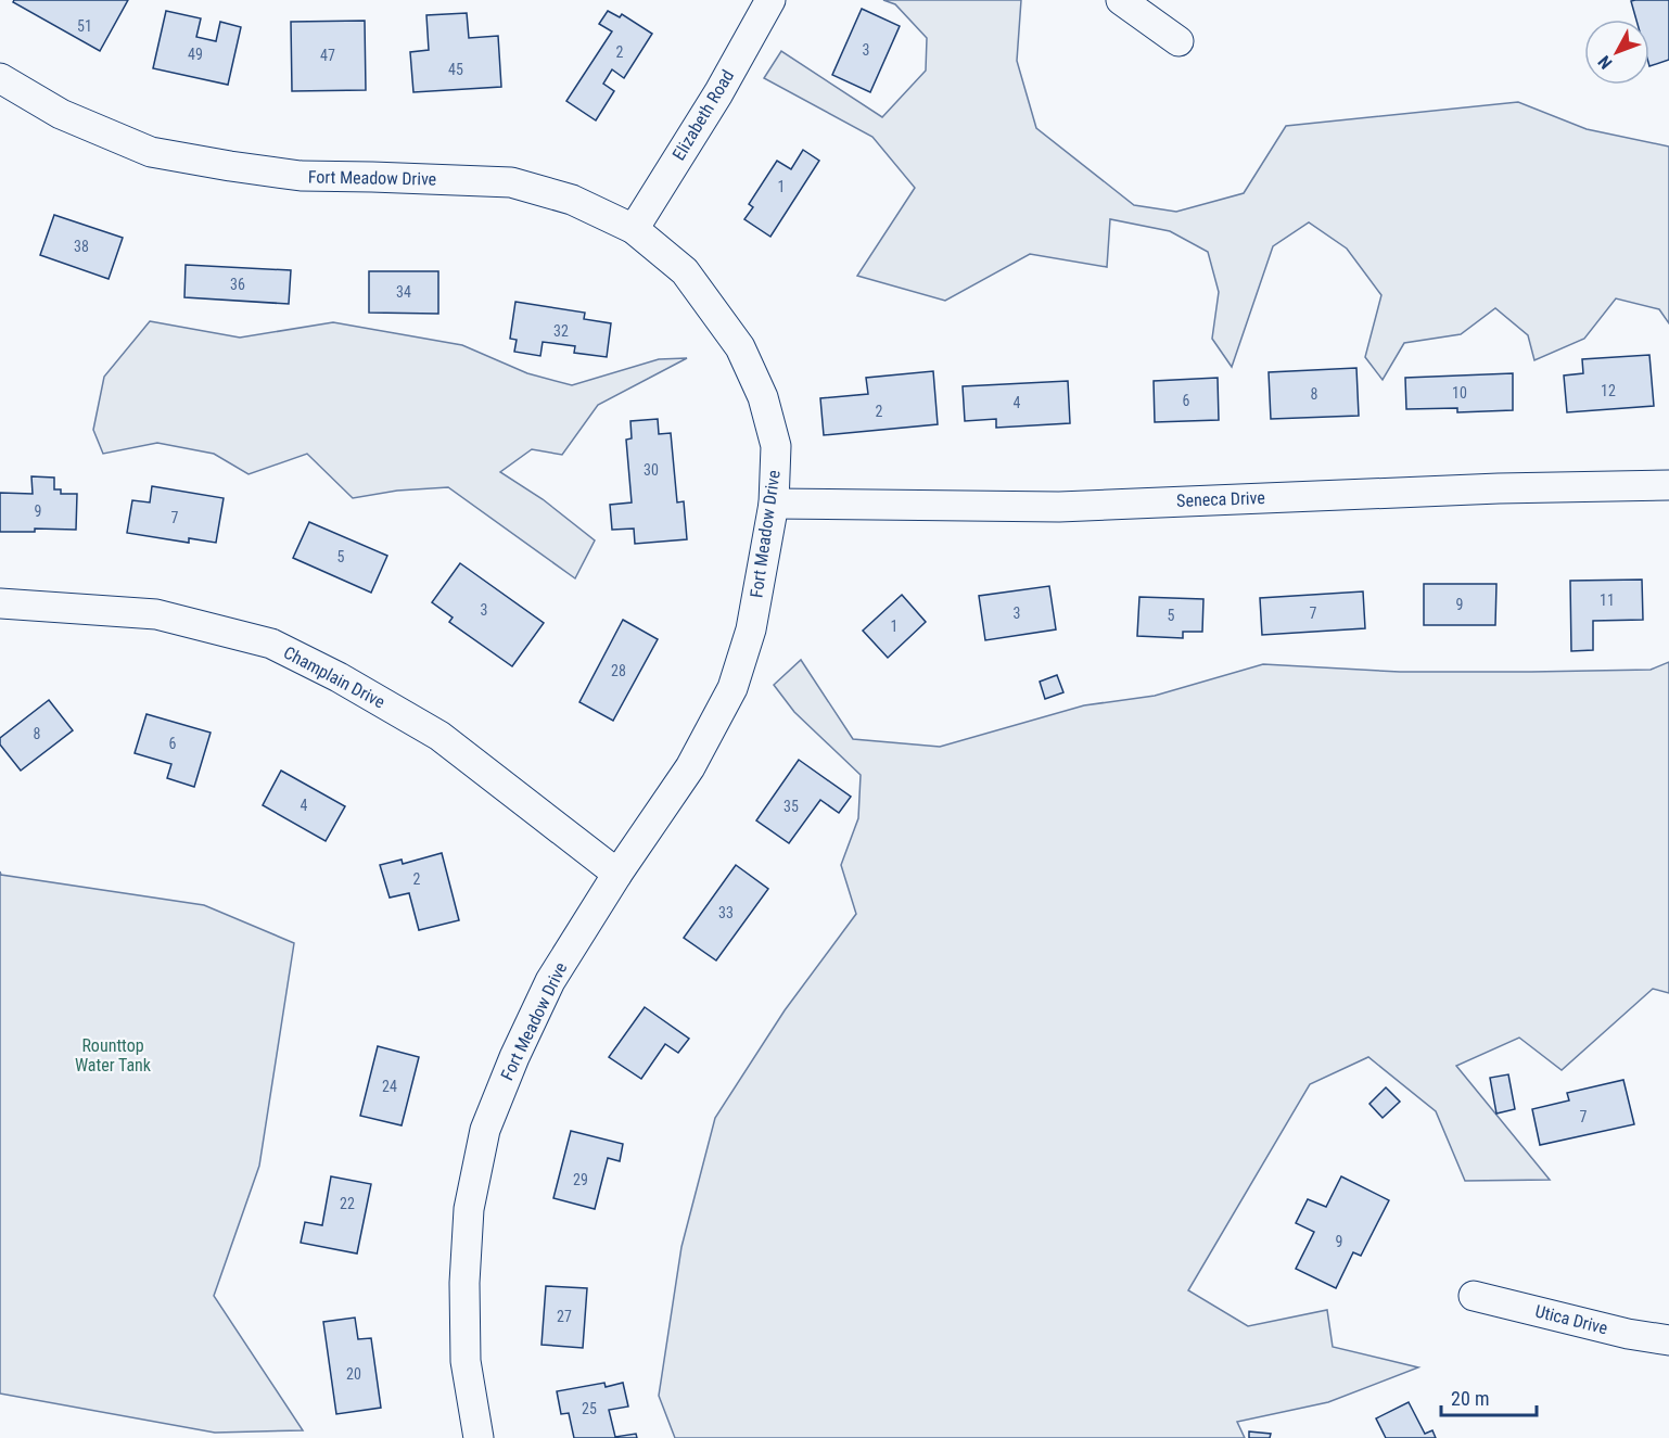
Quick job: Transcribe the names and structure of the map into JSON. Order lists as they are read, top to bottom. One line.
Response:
{"streets":{"street":["Elizabeth Road","Fort Meadow Drive","Seneca Drive","Champlain Drive","Utica Drive"]},"crossings":[["Elizabeth Road","Fort Meadow Drive"],["Fort Meadow Drive","Seneca Drive"],["Fort Meadow Drive","Champlain Drive"]],"parks":["Rounttop Water Tank"],"house_numbers":["51","3","2","49","47","45","1","38","36","34","32","12","10","8","6","4","2","30","9","7","5","11","9","3","3","7","5","1","28","8","6","4","35","2","33","24","7","29","22","9","27","20","25"],"scale_bar":"20 m","north":"bottom left"}
